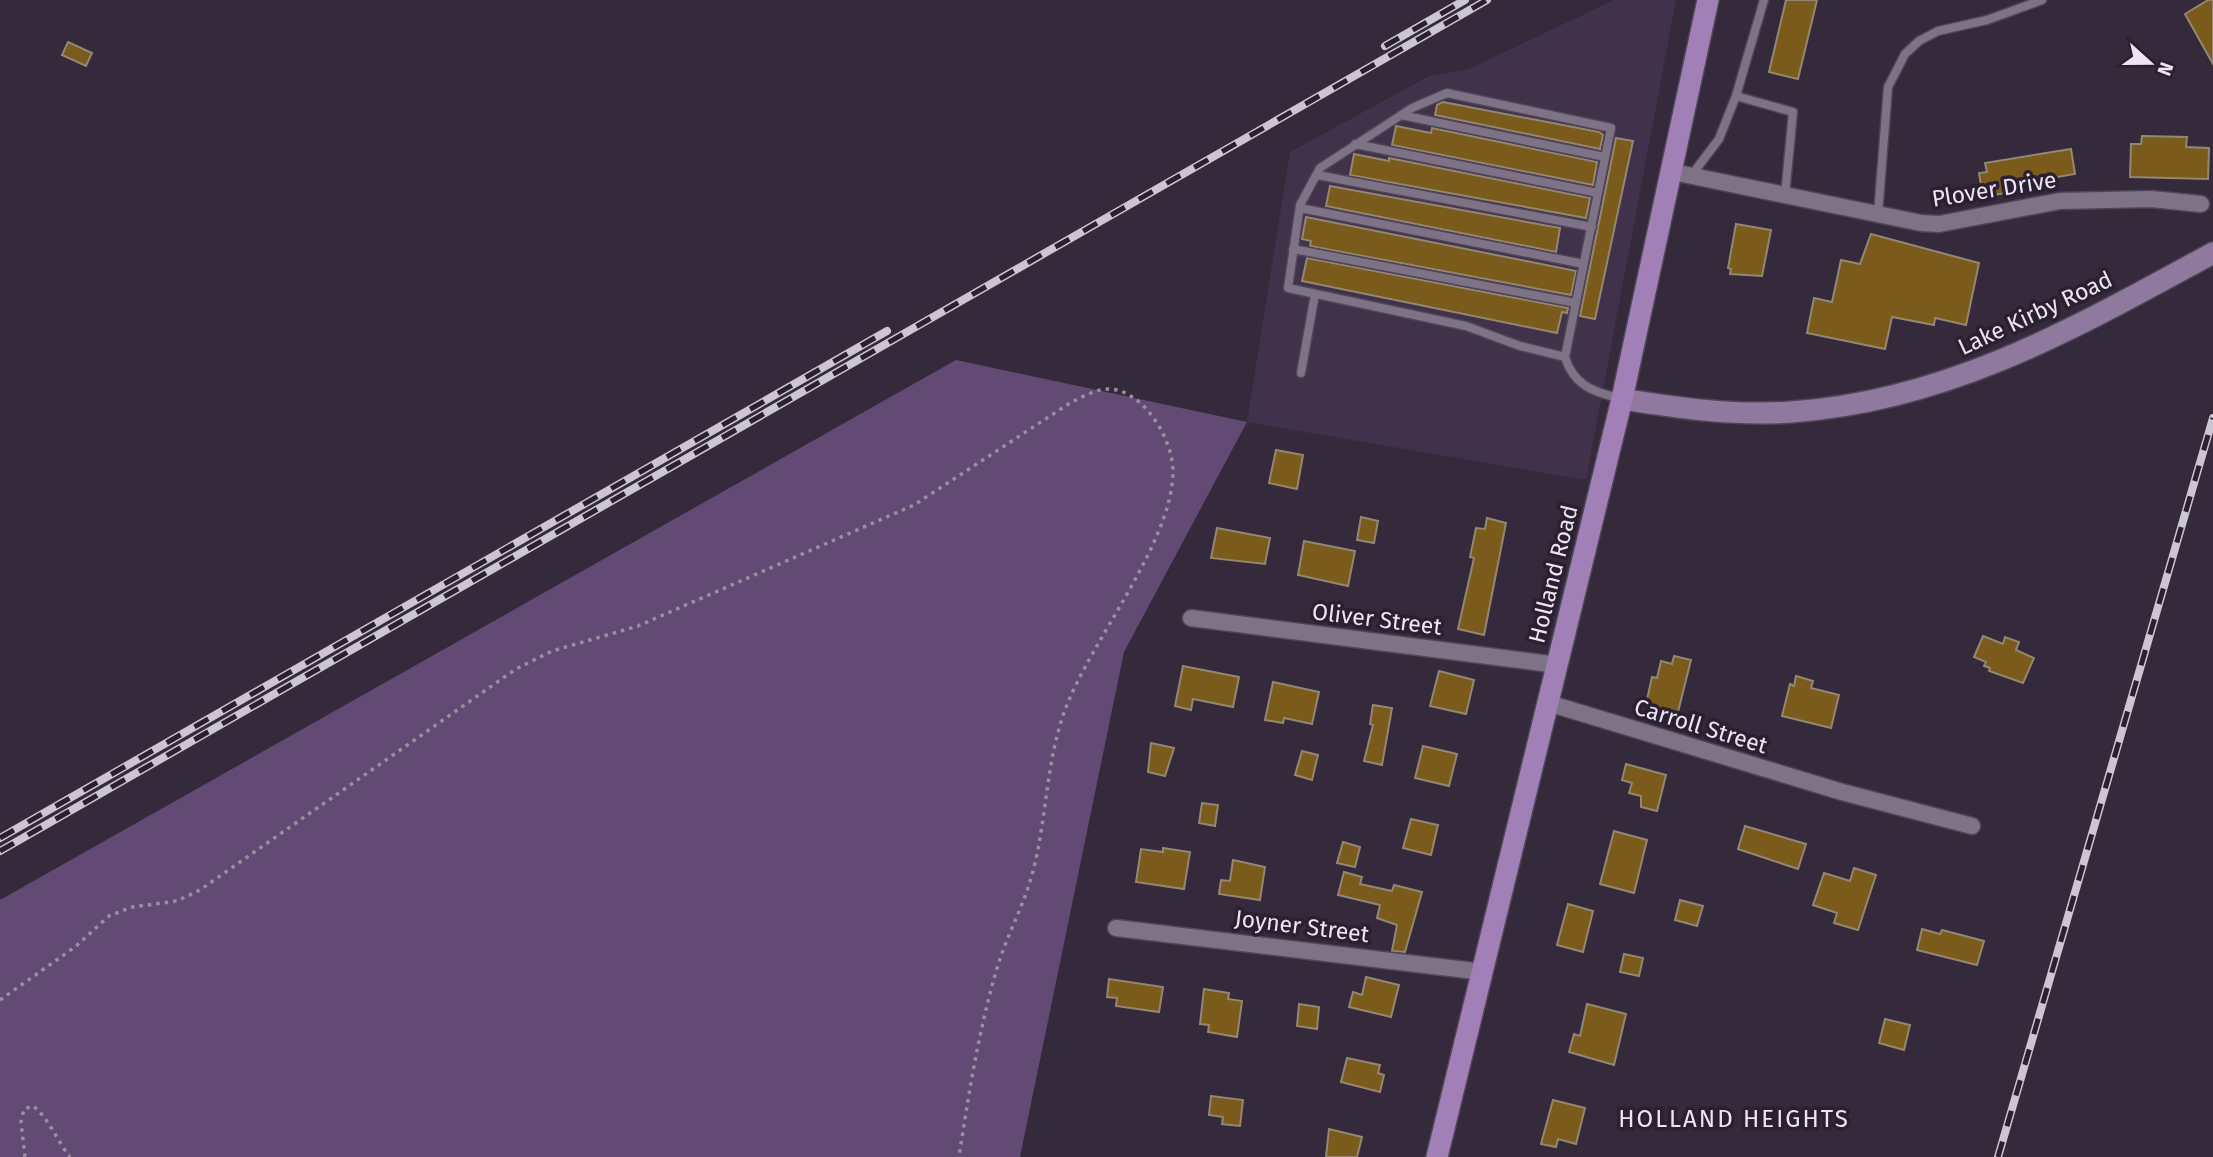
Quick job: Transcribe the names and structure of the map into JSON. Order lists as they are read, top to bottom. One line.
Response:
{"streets":{"main road":["Holland Road"],"street":["Plover Drive","Lake Kirby Road","Oliver Street","Carroll Street","Joyner Street"]},"crossings":[["Plover Drive","Holland Road"],["Lake Kirby Road","Holland Road"],["Holland Road","Oliver Street"],["Holland Road","Carroll Street"],["Holland Road","Joyner Street"]],"districts":["HOLLAND HEIGHTS"],"north":"right"}
